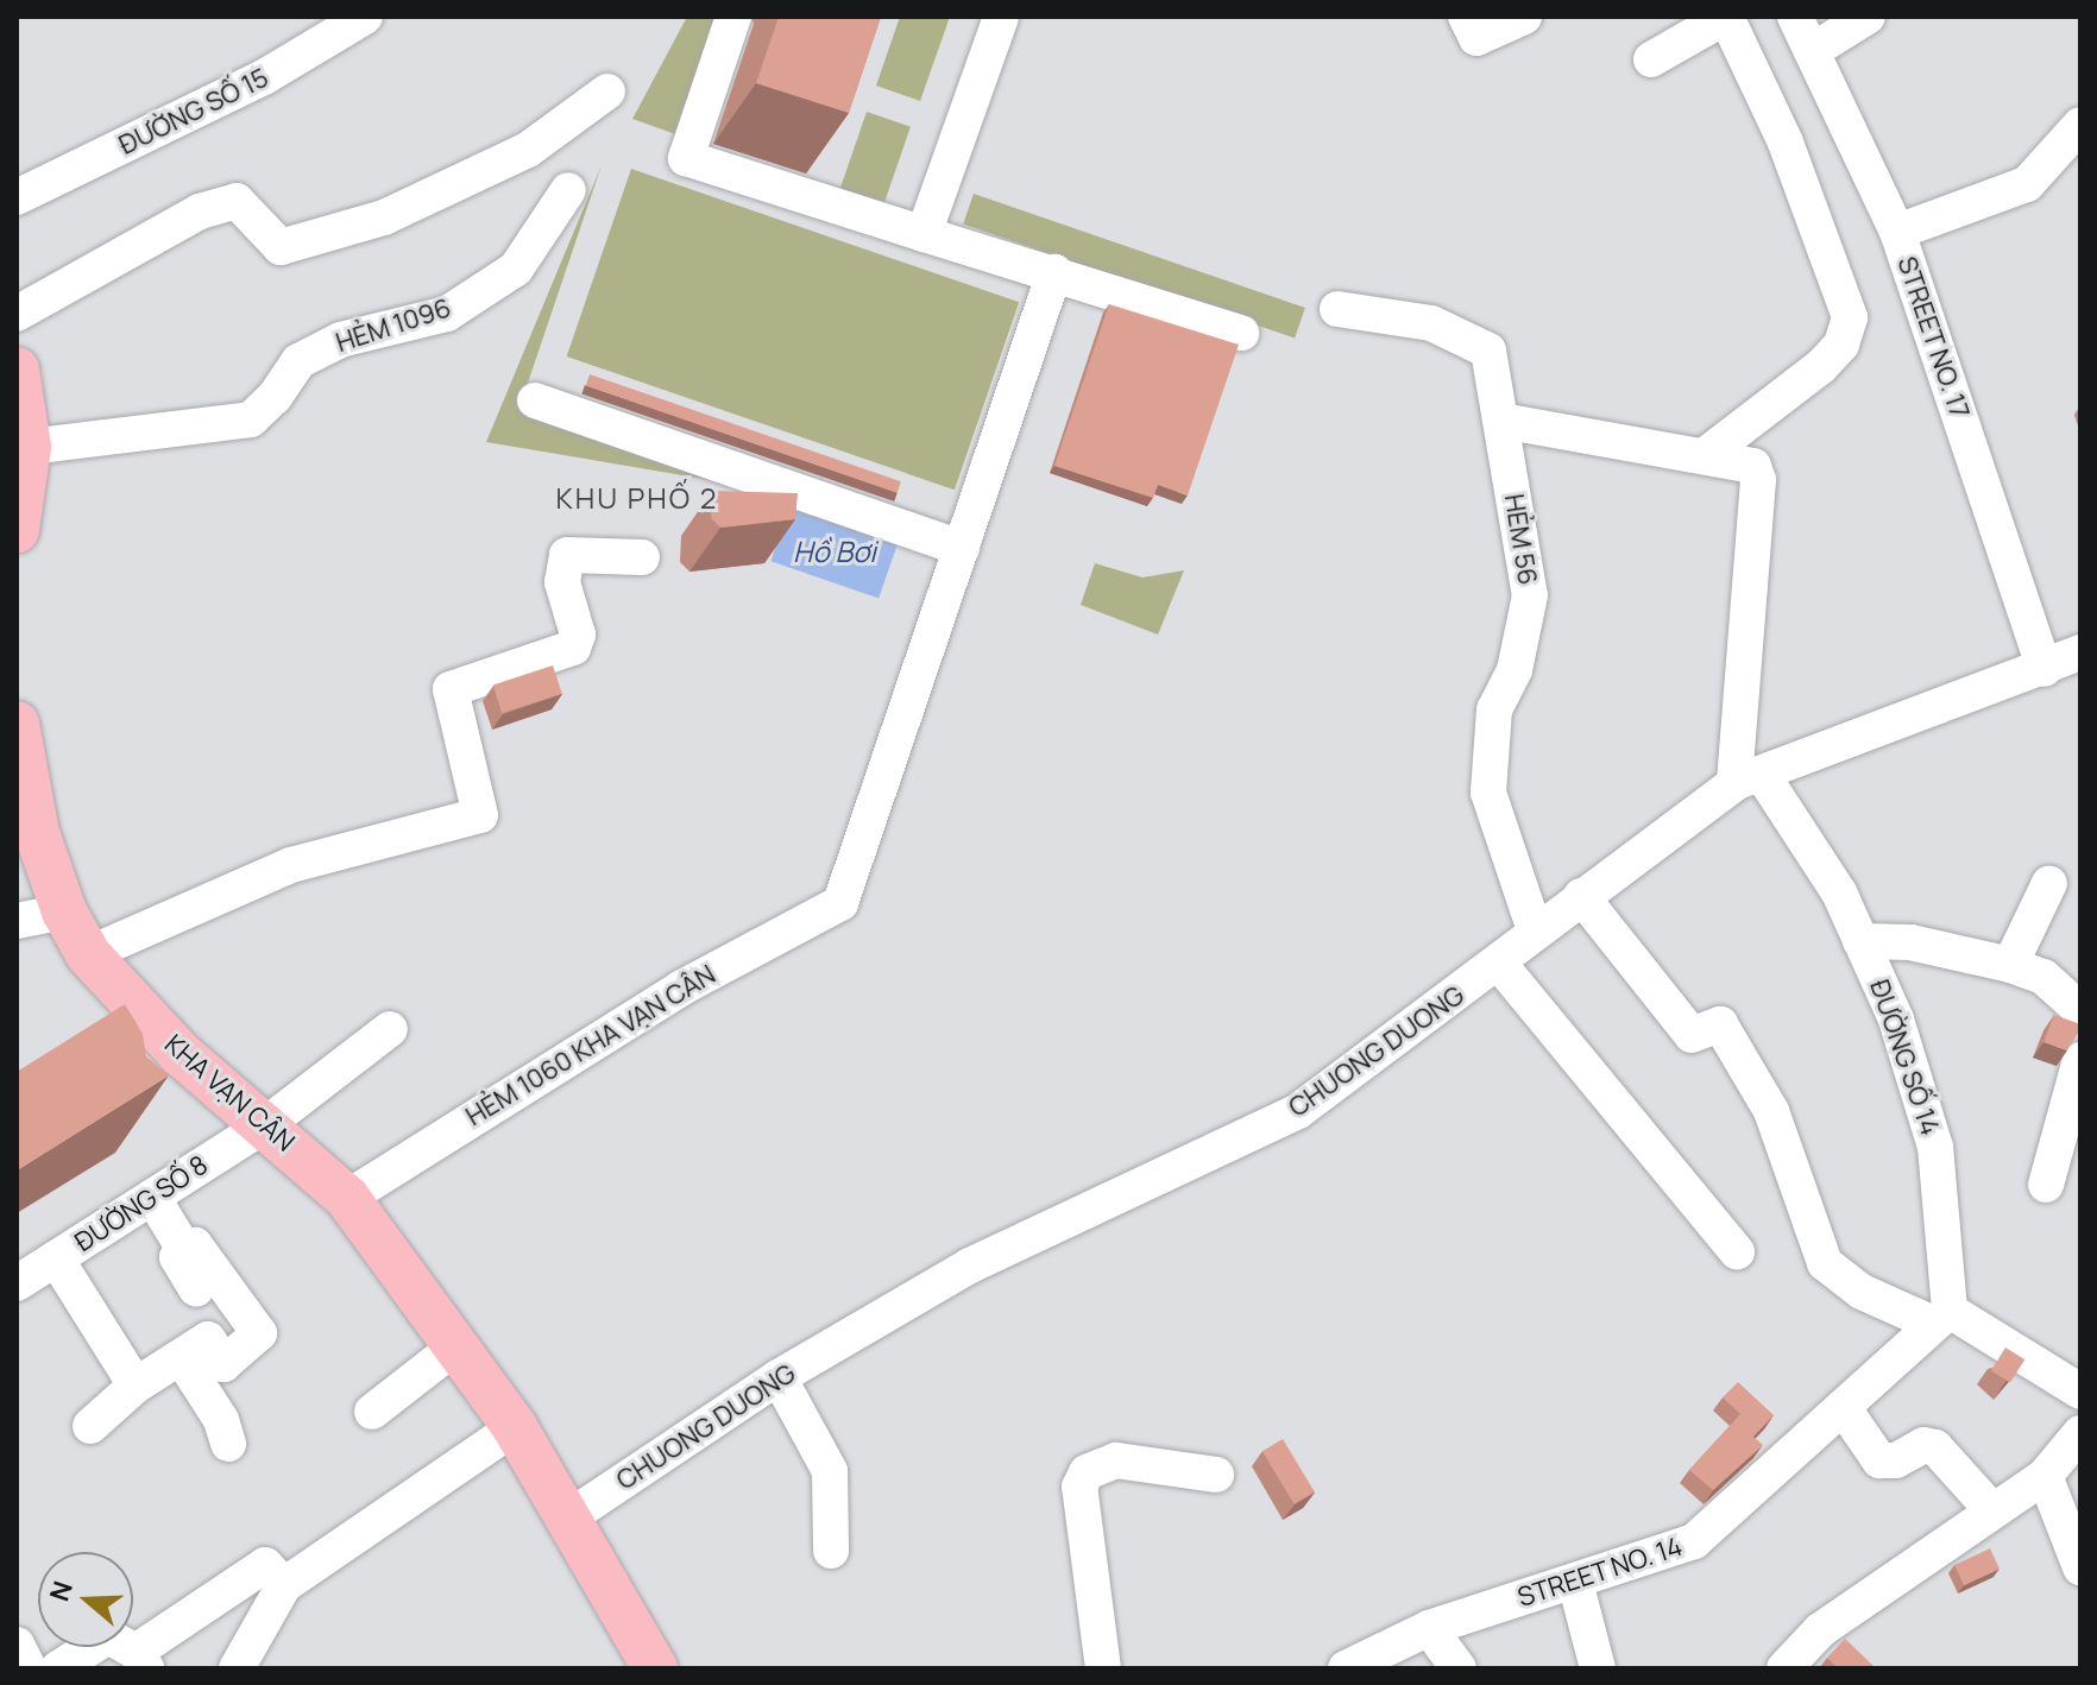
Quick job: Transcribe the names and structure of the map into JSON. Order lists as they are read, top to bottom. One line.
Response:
{"streets":{"main road":["KHA VẠN CÂN"],"street":["ĐƯỜNG SỐ 15","HẺM 1096","STREET NO. 17","HẺM 56","HẺM 1060 KHA VẠN CÂN","CHUONG DUONG","ĐƯỜNG SỐ 14","ĐƯỜNG SỐ 8","STREET NO. 14"]},"crossings":[["STREET NO. 17","CHUONG DUONG"],["HẺM 56","CHUONG DUONG"],["HẺM 1060 KHA VẠN CÂN","KHA VẠN CÂN"],["CHUONG DUONG","ĐƯỜNG SỐ 14"],["CHUONG DUONG","KHA VẠN CÂN"],["ĐƯỜNG SỐ 14","STREET NO. 14"],["KHA VẠN CÂN","ĐƯỜNG SỐ 8"]],"districts":["KHU PHỐ 2"],"water":["Hồ Bơi"],"north":"left"}
